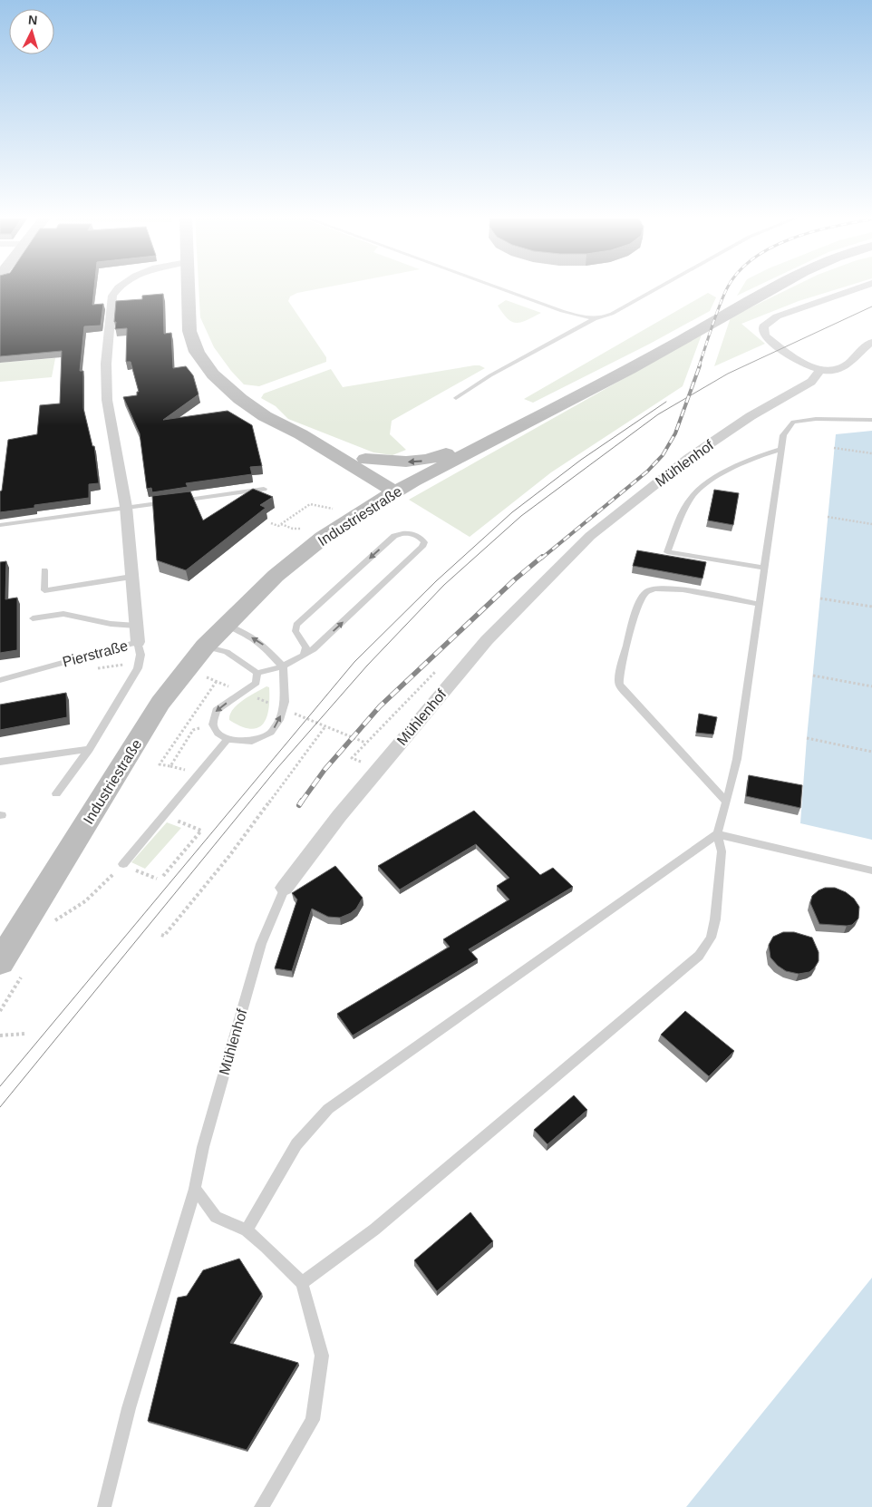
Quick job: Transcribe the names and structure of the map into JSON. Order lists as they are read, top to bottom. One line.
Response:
{"streets":{"main road":["Industriestraße"],"street":["Mühlenhof","Pierstraße"]},"north":"top"}
